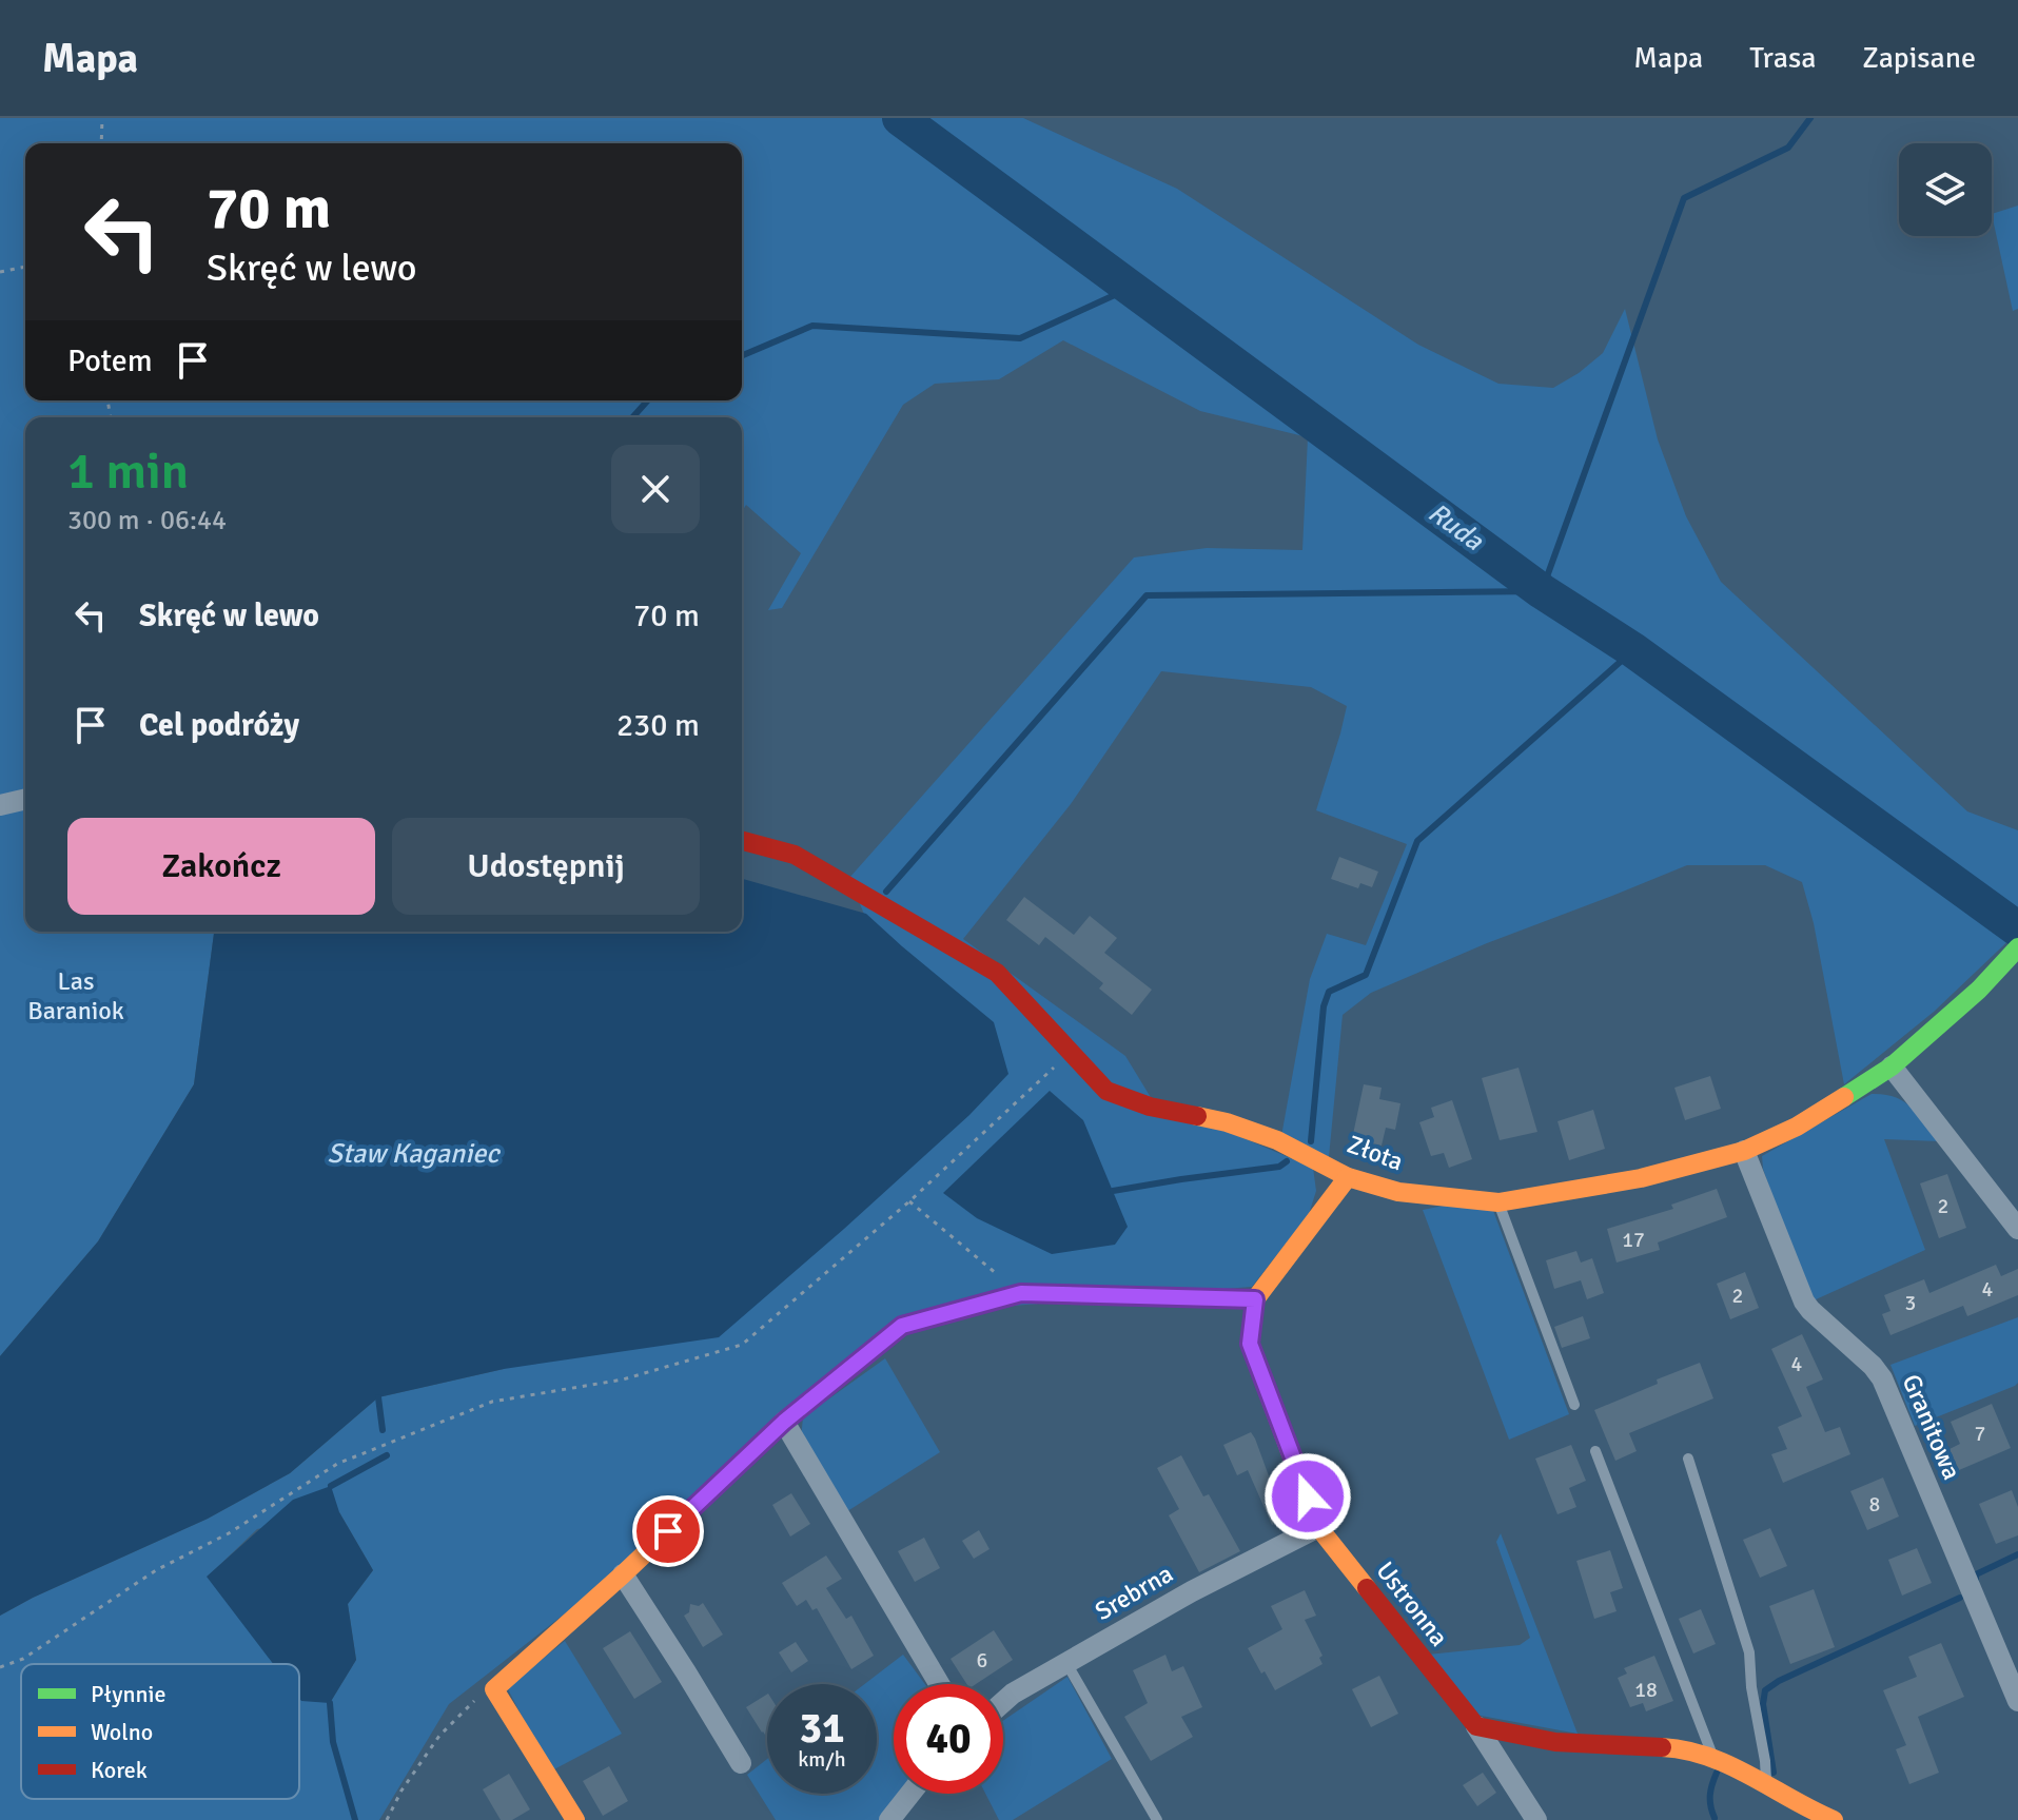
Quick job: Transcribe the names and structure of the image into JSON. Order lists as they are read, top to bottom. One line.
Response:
{"streets":{"street":["Złota","Granitowa","Srebrna","Ustronna"]},"crossings":[["Złota","Granitowa"],["Srebrna","Ustronna"]],"water":["Ruda","Staw Kaganiec"],"parks":["Las Baraniok"],"house_numbers":["2","17","4","2","3","4","7","8","6","18"],"legend":["Płynnie","Wolno","Korek"],"page":{"header":"Mapa","nav":["Mapa","Trasa","Zapisane"],"turn":["70 m","Skręć w lewo"],"then":"Potem","heading":["1 min","300 m · 06:44"],"list":[{"name":"Skręć w lewo","value":"70 m"},{"name":"Cel podróży","value":"230 m"}],"buttons":["Zakończ","Udostępnij"],"speed":"31 km/h","limit":"40"}}
